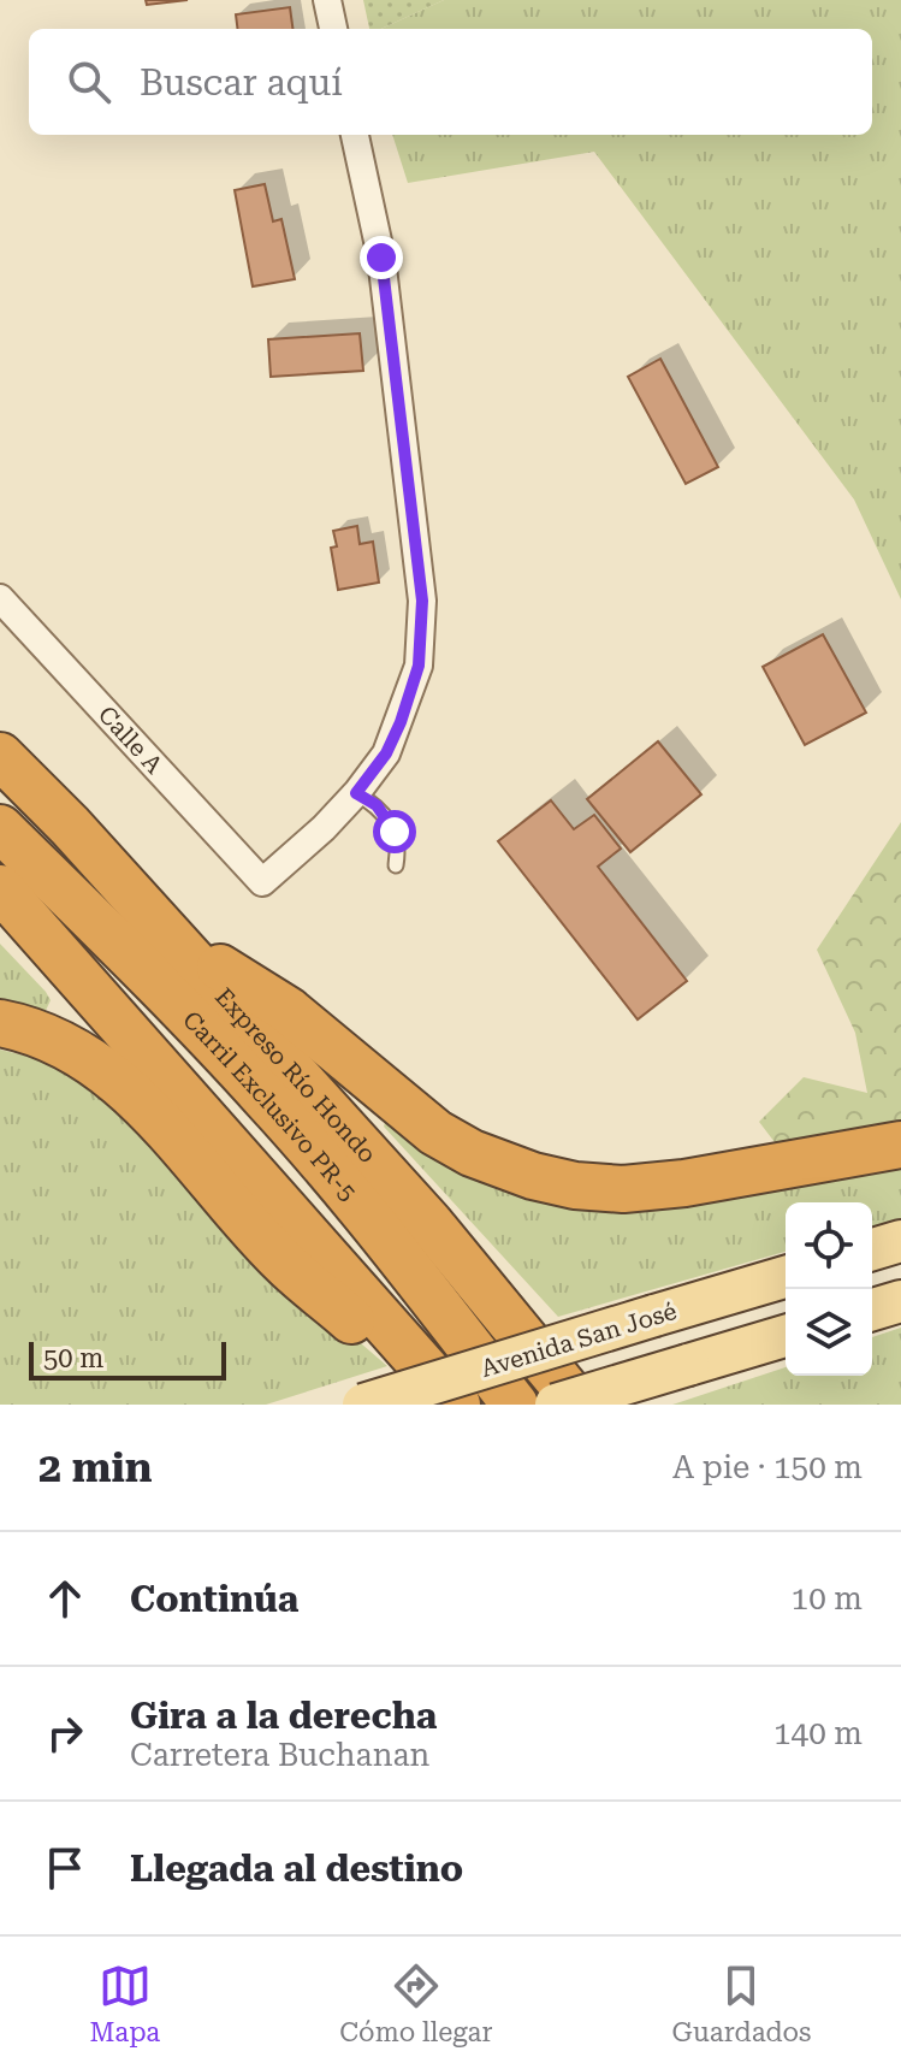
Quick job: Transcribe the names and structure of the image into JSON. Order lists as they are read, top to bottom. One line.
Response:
{"streets":{"highway":["Expreso Río Hondo","Carril Exclusivo PR-5"],"main road":["Avenida San José"],"street":["Calle A"]},"scale_bar":"50 m","page":{"search":"Buscar aquí","scale":"50 m","heading":["2 min","A pie · 150 m"],"list":[["Continúa","10 m"],["Gira a la derecha","Carretera Buchanan","140 m"],"Llegada al destino"],"nav":["Mapa","Cómo llegar","Guardados"]}}
